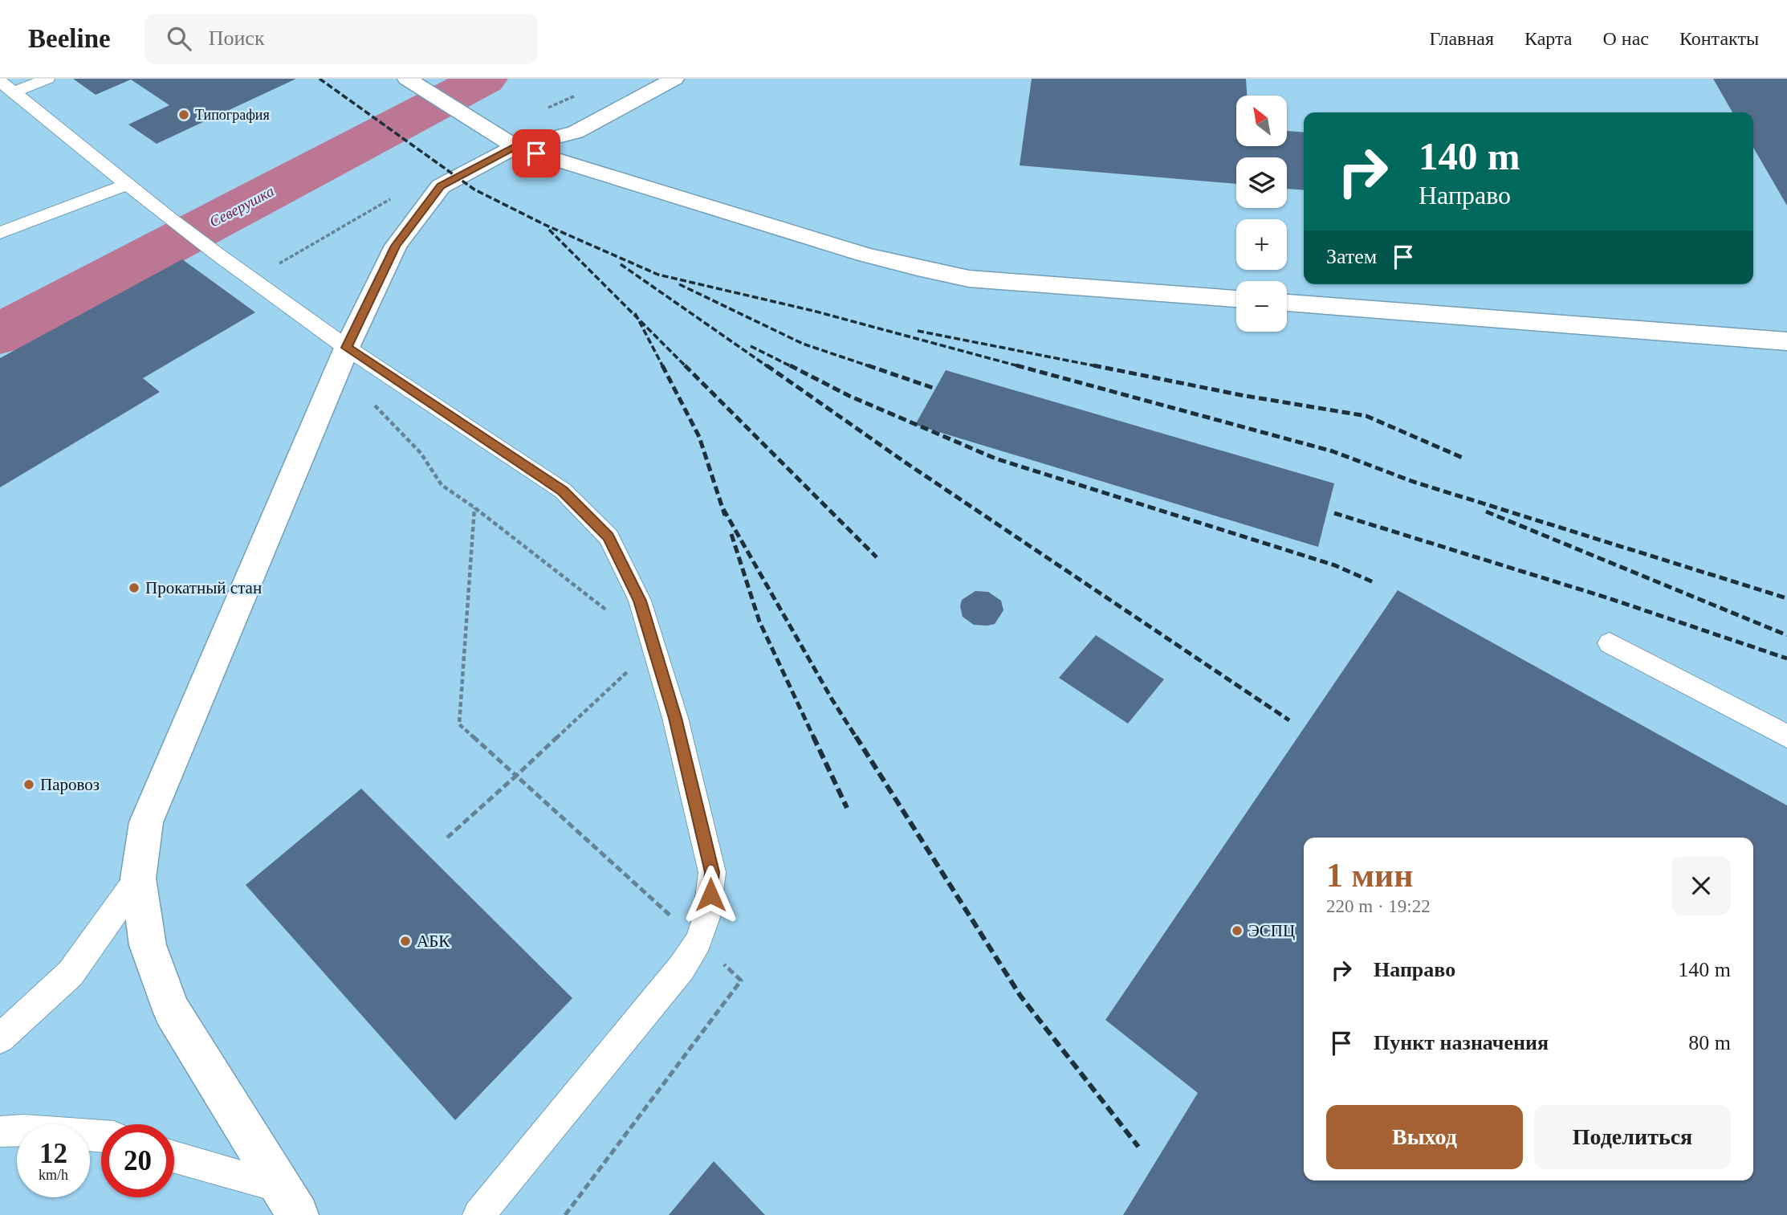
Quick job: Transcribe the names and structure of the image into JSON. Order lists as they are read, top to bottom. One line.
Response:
{"water":["Северушка"],"places":["Типография","Прокатный стан","Паровоз","ЭСПЦ","АБК"],"north":"top left","page":{"header":"Beeline","search":"Поиск","nav":["Главная","Карта","О нас","Контакты"],"map_buttons":["+","−"],"turn":["140 m","Направо"],"then":"Затем","heading":["1 мин","220 m · 19:22"],"list":[{"name":"Направо","value":"140 m"},{"name":"Пункт назначения","value":"80 m"}],"buttons":["Выход","Поделиться"],"speed":"12 km/h","limit":"20"}}
